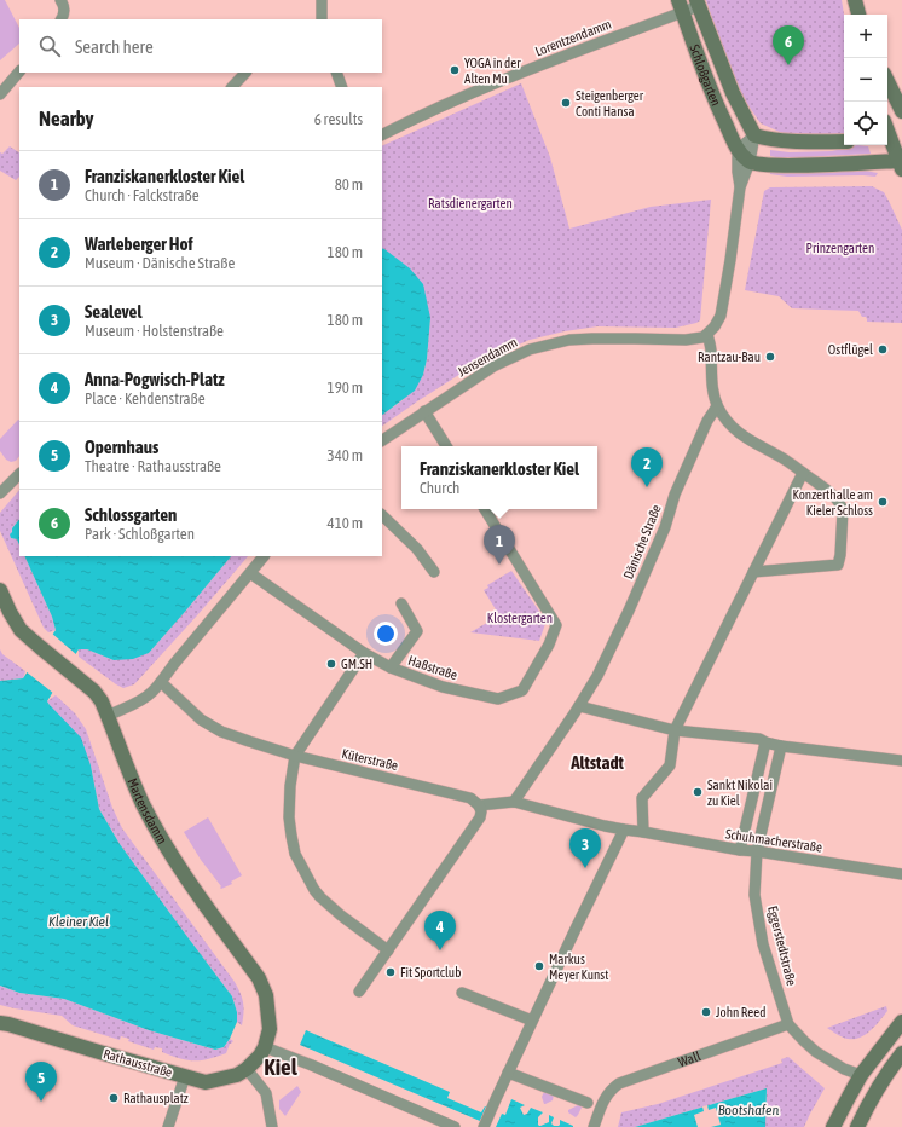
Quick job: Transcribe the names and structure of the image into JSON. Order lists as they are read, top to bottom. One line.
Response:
{"streets":{"street":["Lorentzendamm","Schloßgarten","Jensendamm","Dänische Straße","Haßstraße","Küterstraße","Martensdamm","Schuhmacherstraße","Eggerstedtstraße","Wall","Rathausstraße"]},"crossings":[["Lorentzendamm","Schloßgarten"],["Dänische Straße","Schuhmacherstraße"],["Martensdamm","Rathausstraße"],["Schuhmacherstraße","Eggerstedtstraße"],["Eggerstedtstraße","Wall"]],"districts":["Altstadt","Kiel"],"water":["Kleiner Kiel","Bootshafen"],"parks":["Ratsdienergarten","Prinzengarten","Klostergarten"],"places":["YOGA in der Alten Mu","Steigenberger Conti Hansa","Ostflügel","Rantzau-Bau","Konzerthalle am Kieler Schloss","GM.SH","Sankt Nikolai zu Kiel","Markus Meyer Kunst","Fit Sportclub","John Reed","Rathausplatz"],"page":{"map_buttons":["+","−"],"search":"Search here","pins":["6","2","1","3","4","5"],"heading":["Nearby","6 results"],"list":[{"mark":"1","name":"Franziskanerkloster Kiel","note":"Church · Falckstraße","value":"80 m"},{"mark":"2","name":"Warleberger Hof","note":"Museum · Dänische Straße","value":"180 m"},{"mark":"3","name":"Sealevel","note":"Museum · Holstenstraße","value":"180 m"},{"mark":"4","name":"Anna-Pogwisch-Platz","note":"Place · Kehdenstraße","value":"190 m"},{"mark":"5","name":"Opernhaus","note":"Theatre · Rathausstraße","value":"340 m"},{"mark":"6","name":"Schlossgarten","note":"Park · Schloßgarten","value":"410 m"}],"popup":["Franziskanerkloster Kiel","Church"]}}
